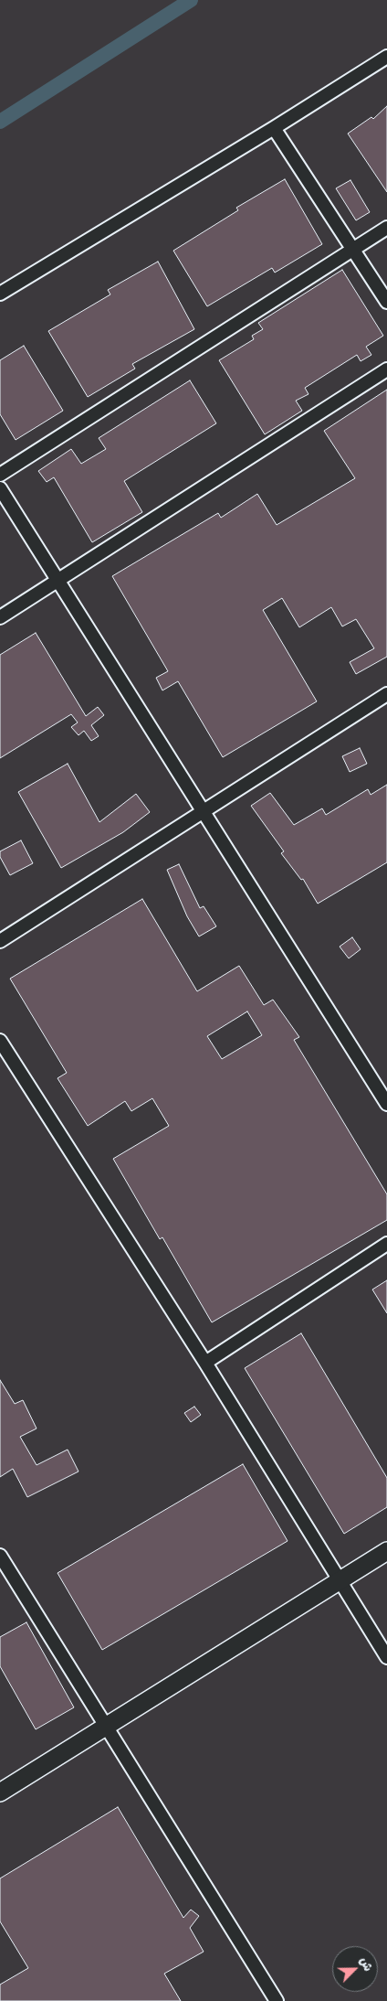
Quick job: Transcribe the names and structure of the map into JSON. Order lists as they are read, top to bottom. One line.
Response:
{"north":"top right"}
